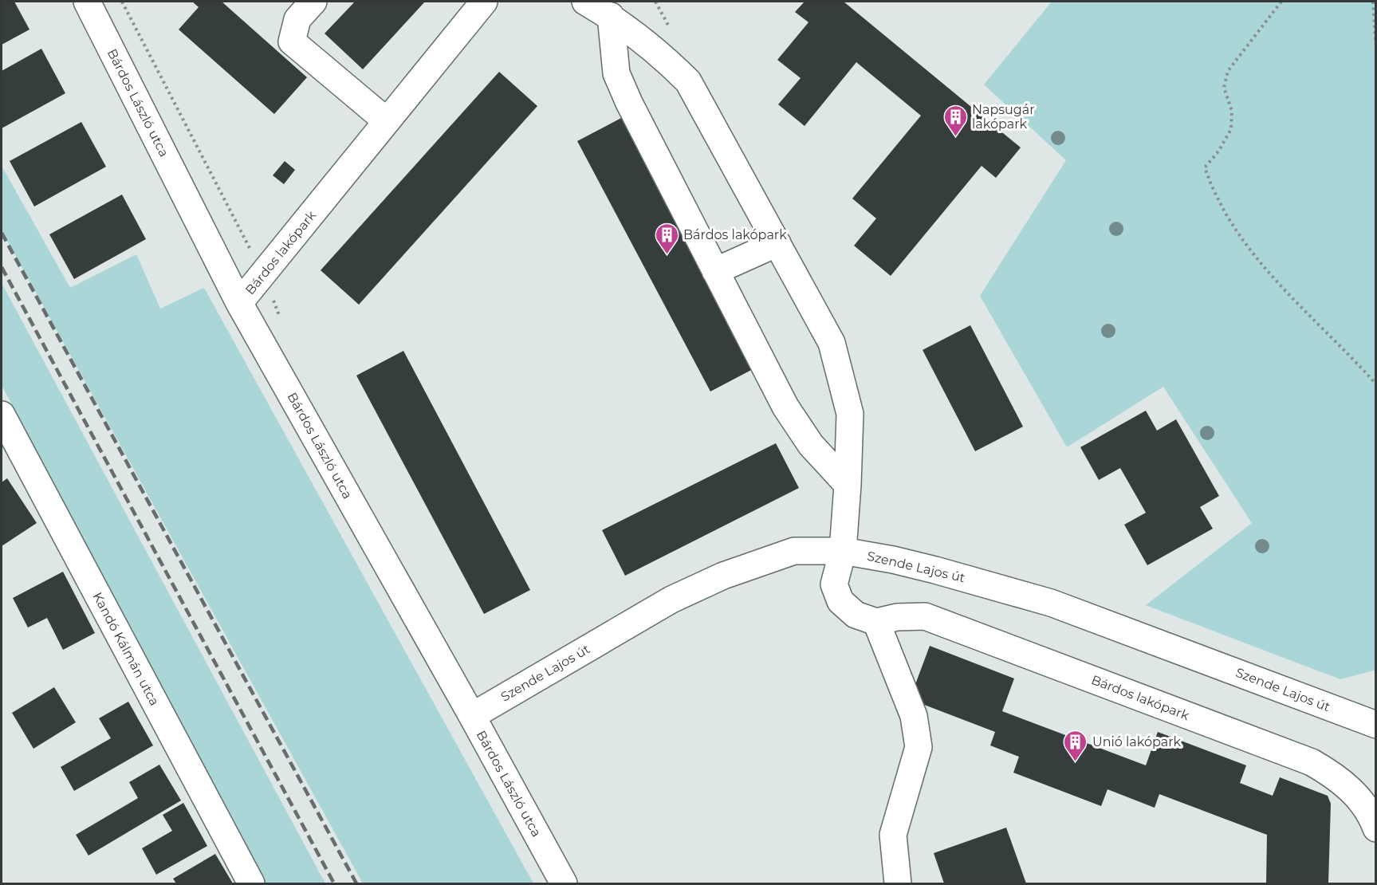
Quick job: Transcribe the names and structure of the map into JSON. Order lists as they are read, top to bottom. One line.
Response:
{"streets":{"street":["Bárdos László utca","Bárdos lakópark","Szende Lajos út","Kandó Kálmán utca"]},"crossings":[["Bárdos László utca","Bárdos lakópark"],["Bárdos László utca","Szende Lajos út"]],"places":{"building":["Napsugár lakópark","Bárdos lakópark","Unió lakópark"]}}
